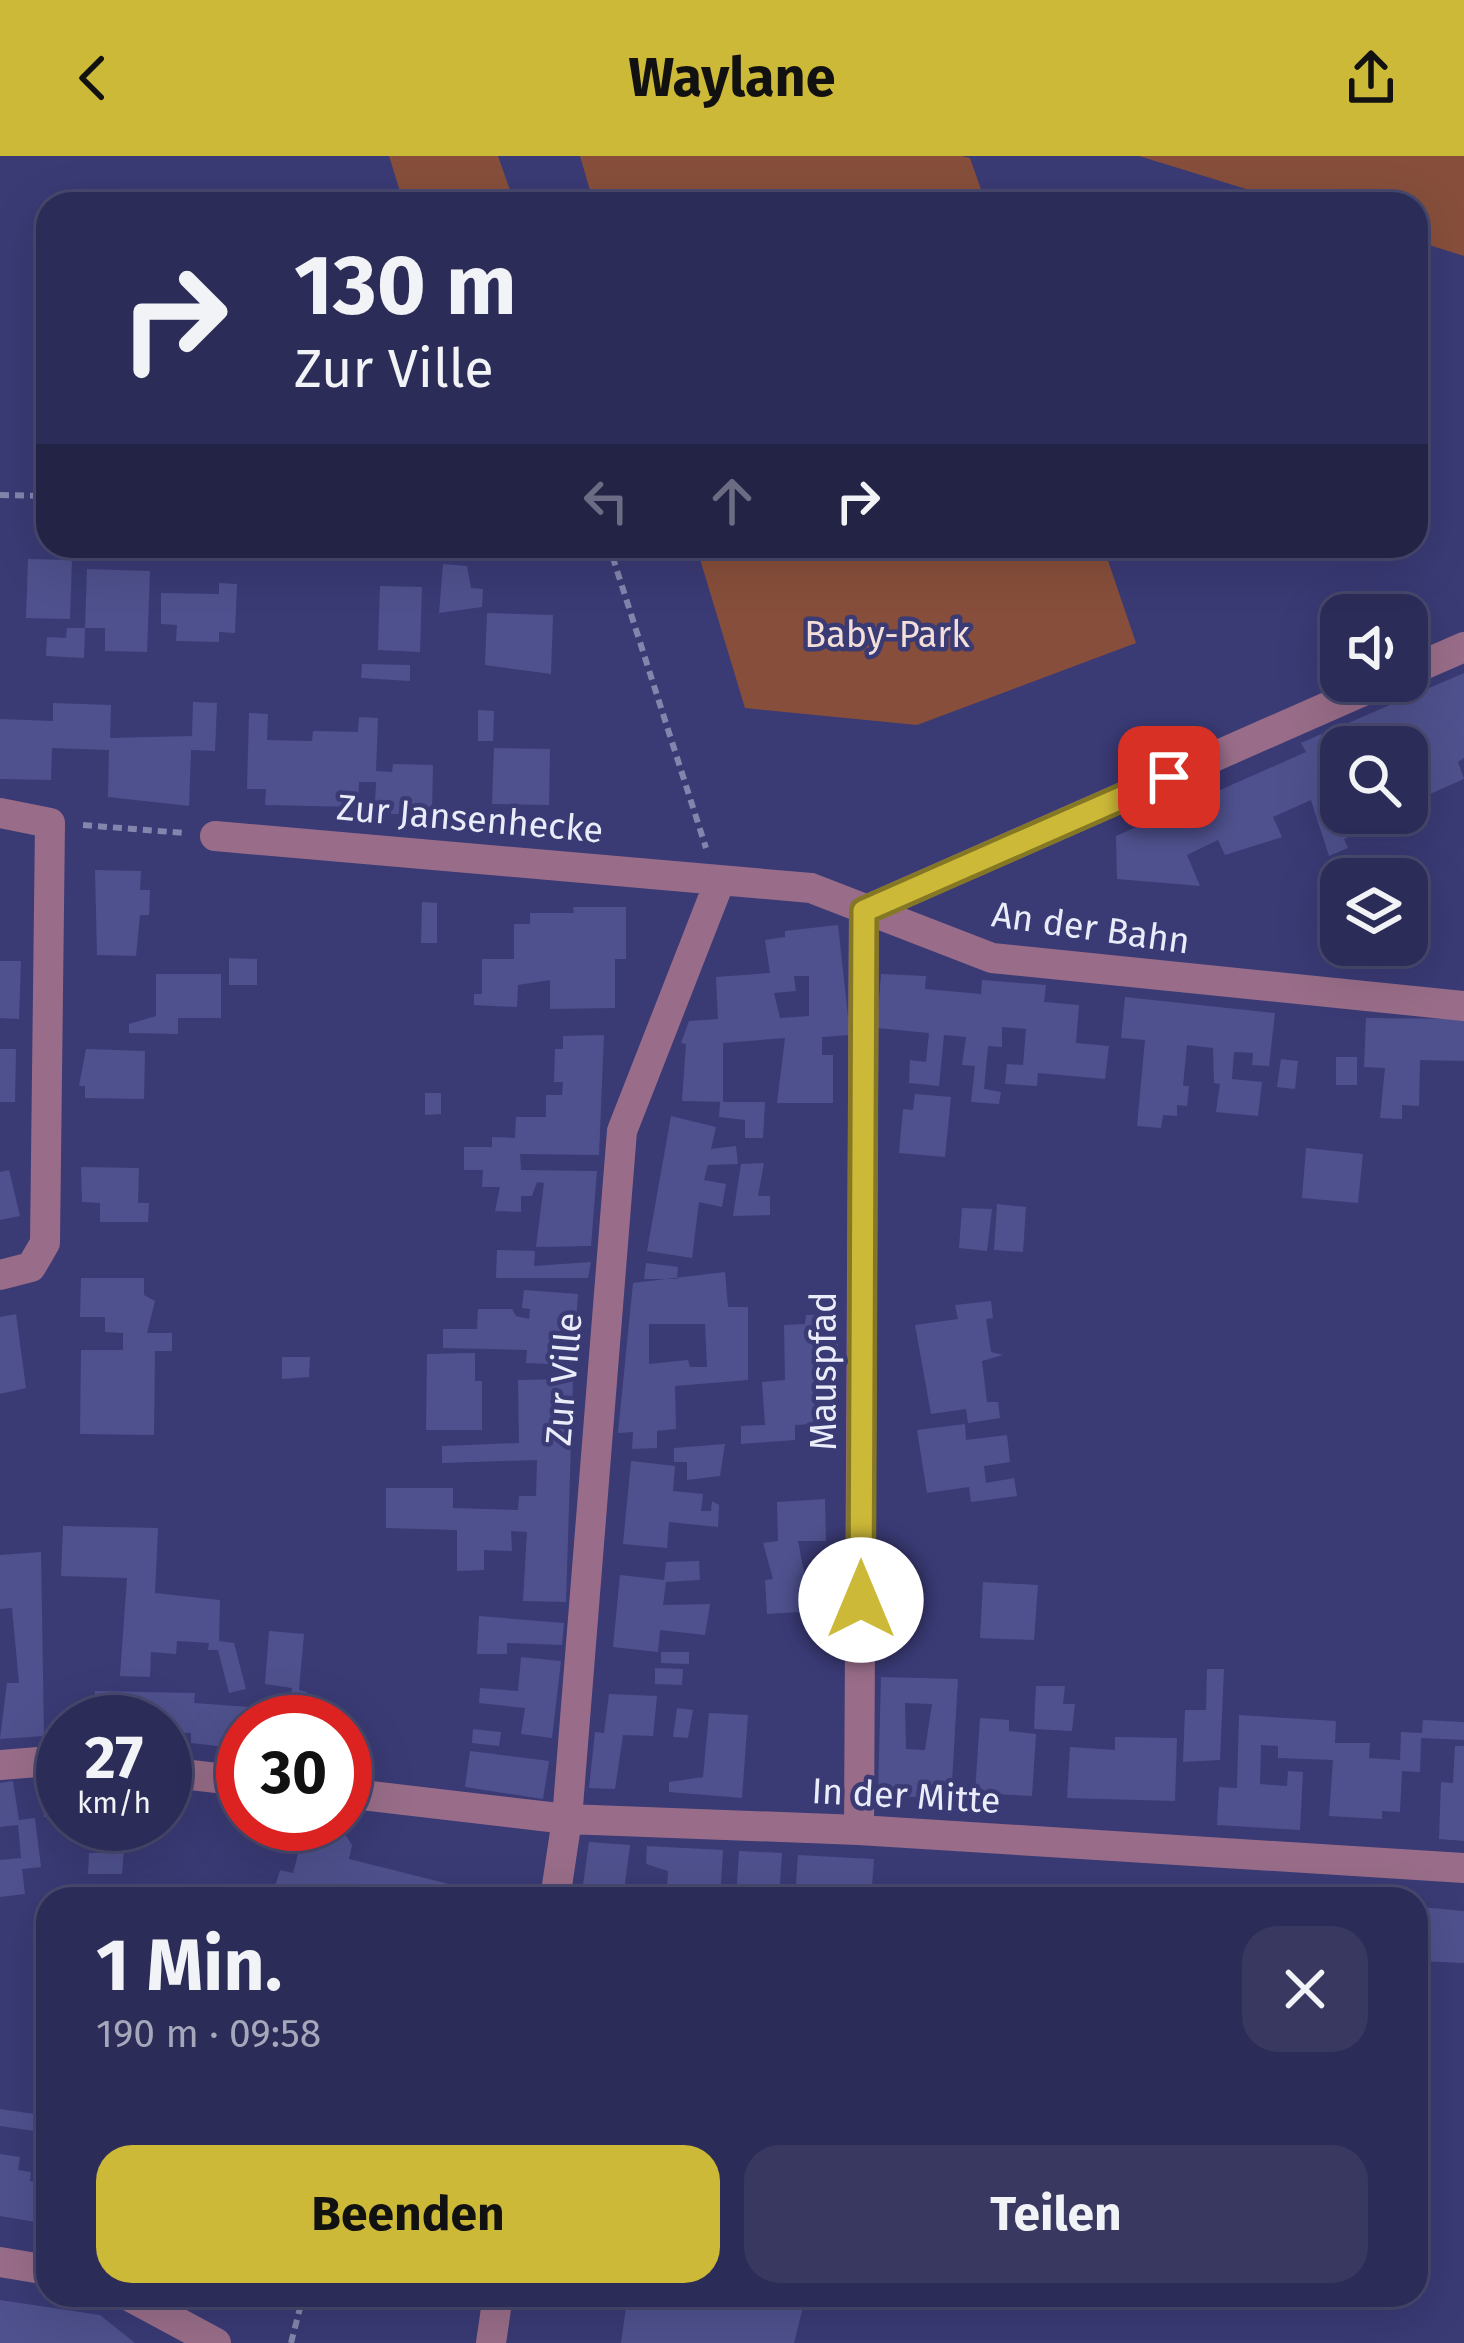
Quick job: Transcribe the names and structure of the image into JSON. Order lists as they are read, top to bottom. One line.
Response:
{"streets":{"street":["Zur Jansenhecke","An der Bahn","Mauspfad","Zur Ville","In der Mitte"]},"crossings":[["Zur Jansenhecke","An der Bahn"],["Zur Jansenhecke","Zur Ville"],["An der Bahn","Mauspfad"],["An der Bahn","Zur Ville"],["Mauspfad","In der Mitte"],["Zur Ville","In der Mitte"]],"parks":["Baby-Park"],"page":{"header":"Waylane","turn":["130 m","Zur Ville"],"speed":"27 km/h","limit":"30","heading":["1 Min.","190 m · 09:58"],"buttons":["Beenden","Teilen"]}}
